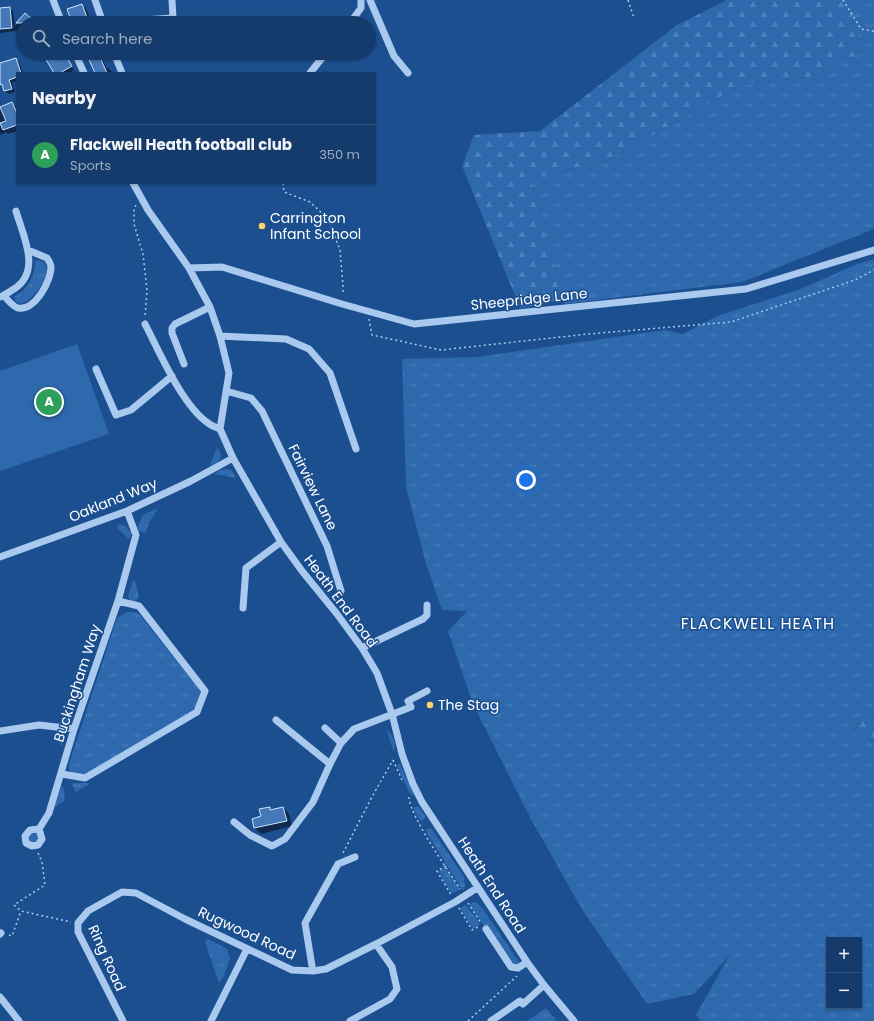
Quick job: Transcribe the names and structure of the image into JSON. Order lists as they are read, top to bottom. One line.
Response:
{"streets":{"street":["Sheepridge Lane","Fairview Lane","Oakland Way","Heath End Road","Buckingham Way","Rugwood Road","Ring Road"]},"crossings":[["Oakland Way","Heath End Road"],["Oakland Way","Buckingham Way"],["Heath End Road","Rugwood Road"],["Rugwood Road","Ring Road"]],"districts":["FLACKWELL HEATH"],"places":["Carrington Infant School","The Stag"],"page":{"search":"Search here","heading":"Nearby","list":[{"mark":"A","name":"Flackwell Heath football club","note":"Sports","value":"350 m"}],"pins":"A","map_buttons":["+","−"]}}
